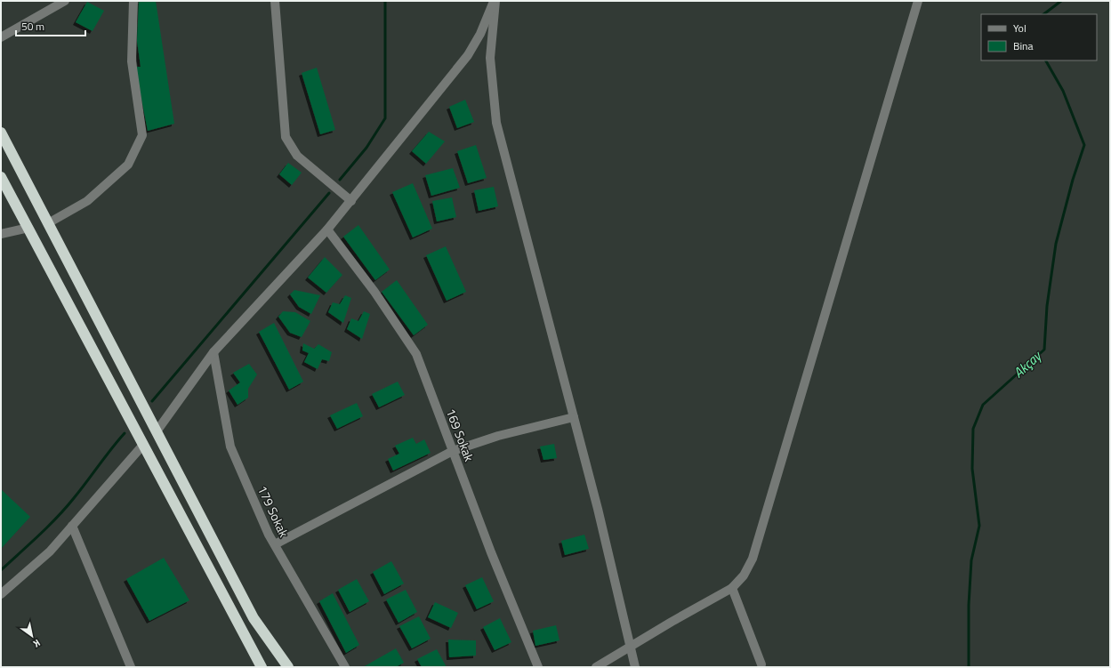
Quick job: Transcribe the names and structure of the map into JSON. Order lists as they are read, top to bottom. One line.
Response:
{"streets":{"street":["169 Sokak","179 Sokak"]},"water":["Akçay"],"legend":["Yol","Bina"],"scale_bar":"50 m","north":"bottom right"}
